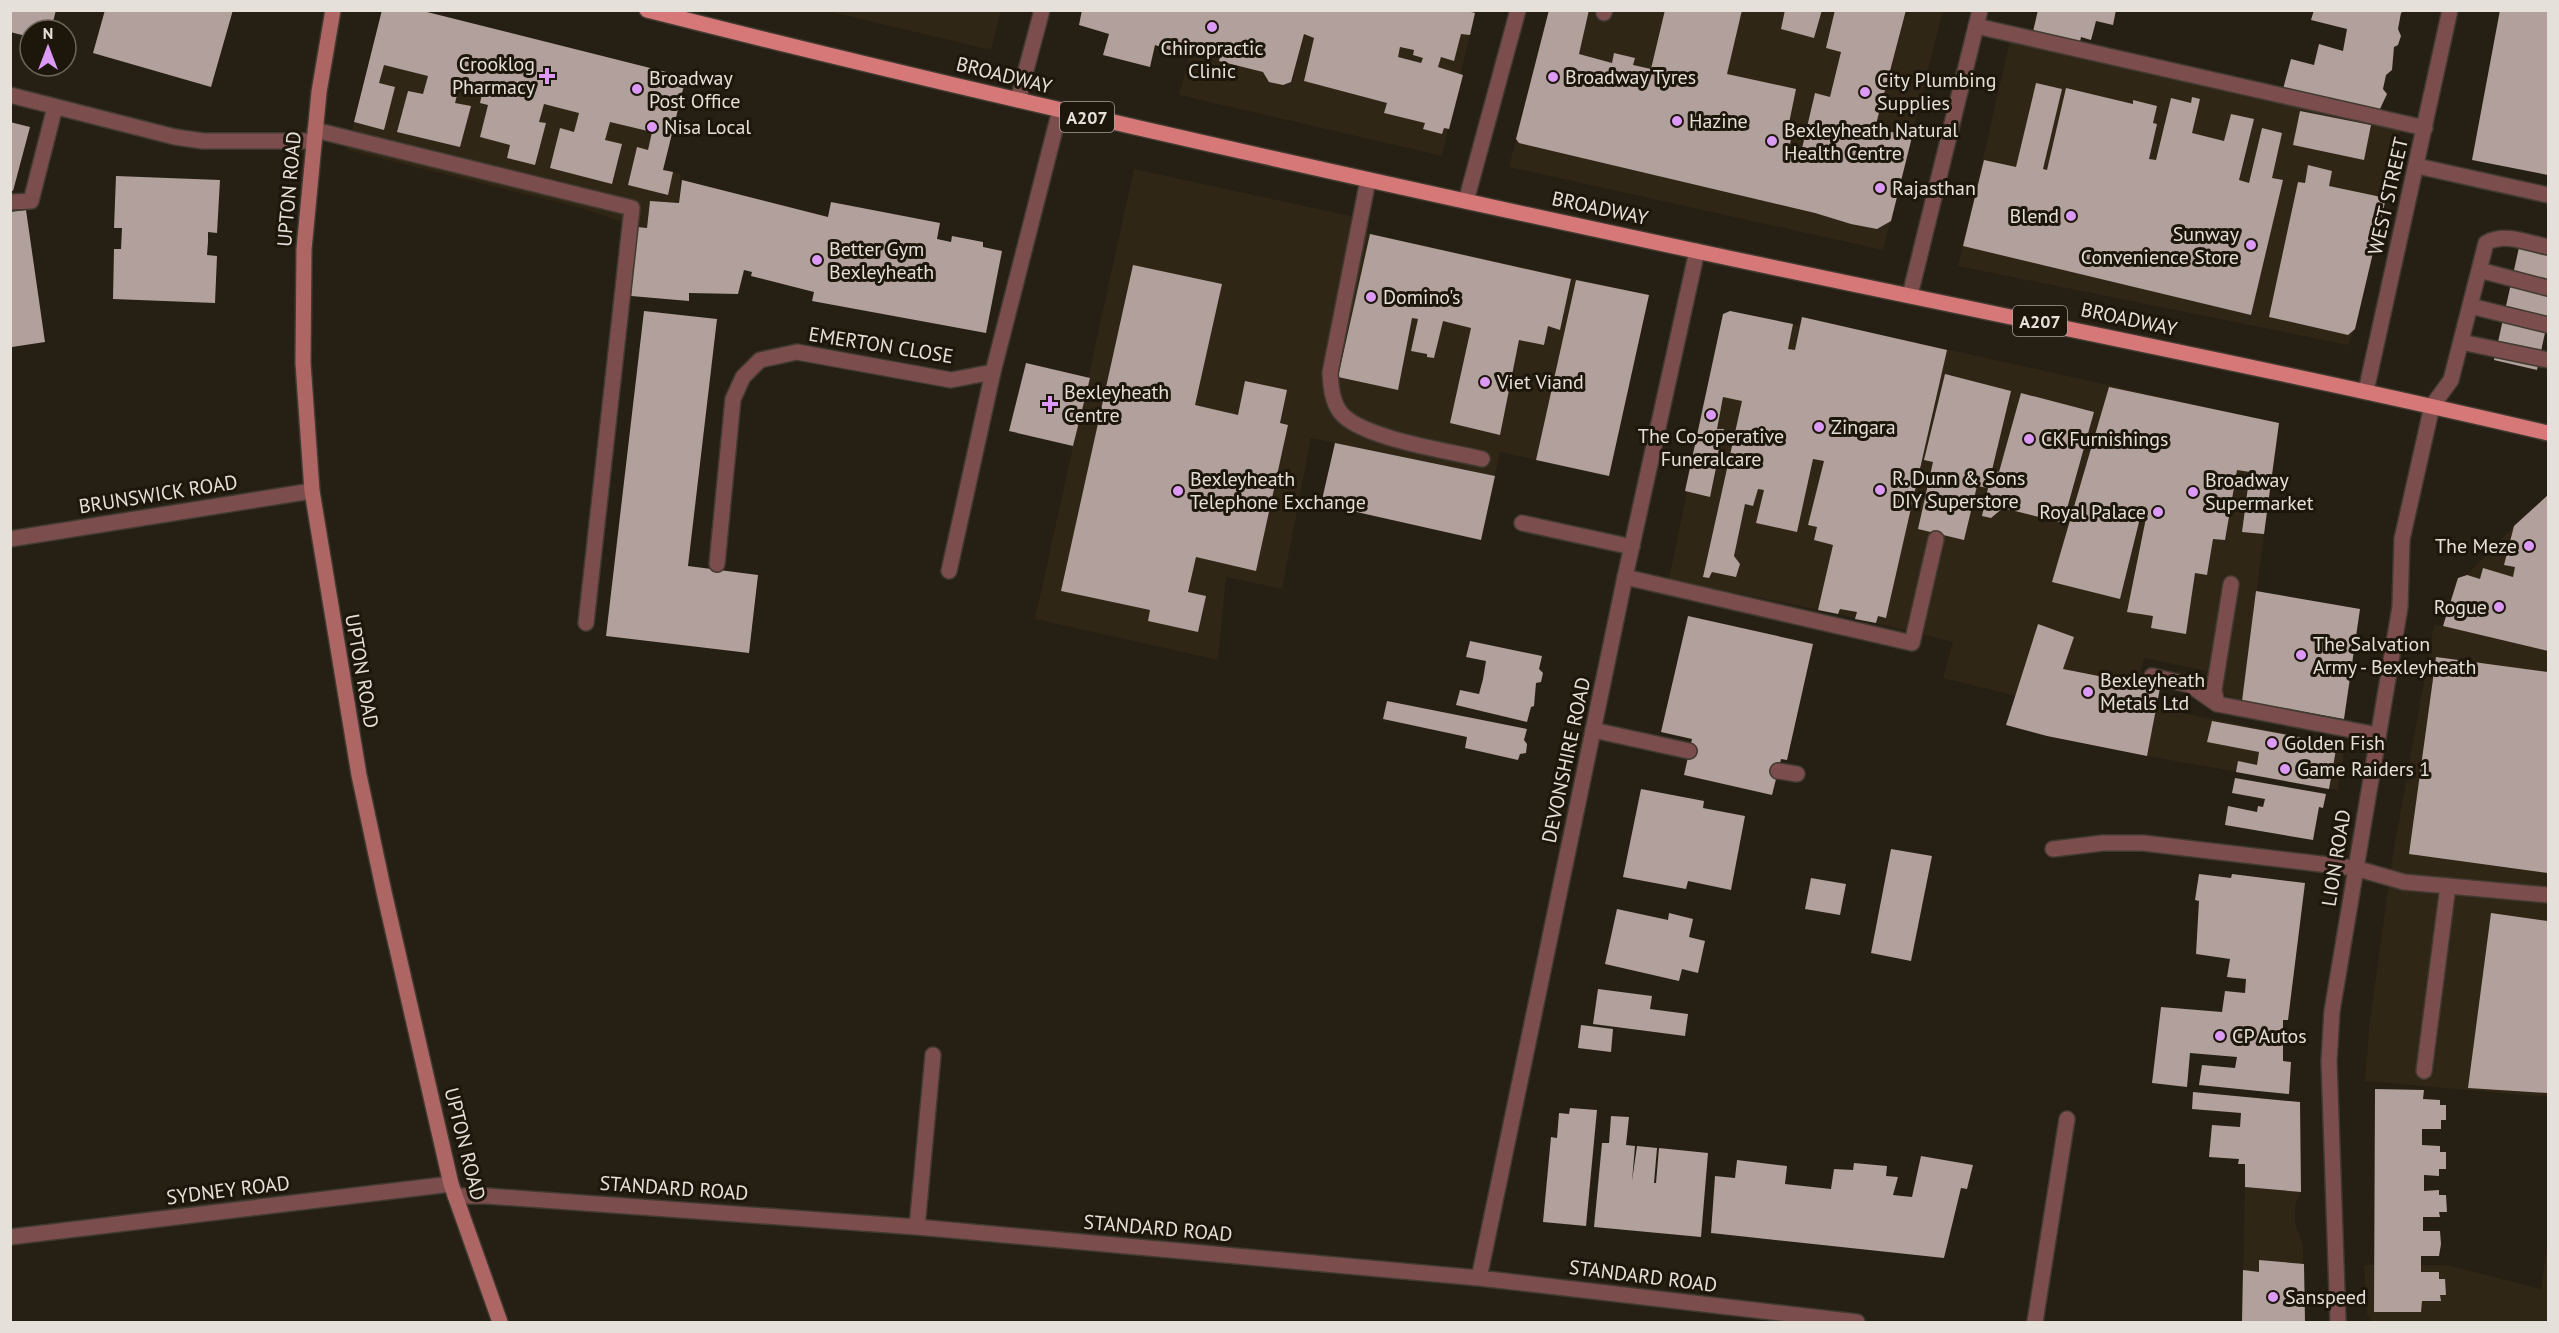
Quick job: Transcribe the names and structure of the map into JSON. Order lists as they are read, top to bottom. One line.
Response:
{"streets":{"main road":["BROADWAY","A207"],"street":["UPTON ROAD","WEST STREET","EMERTON CLOSE","BRUNSWICK ROAD","DEVONSHIRE ROAD","LION ROAD","STANDARD ROAD","SYDNEY ROAD"]},"crossings":[["BROADWAY","WEST STREET"],["BROADWAY","DEVONSHIRE ROAD"],["BROADWAY","LION ROAD"],["UPTON ROAD","BRUNSWICK ROAD"],["UPTON ROAD","STANDARD ROAD"],["UPTON ROAD","SYDNEY ROAD"],["DEVONSHIRE ROAD","STANDARD ROAD"],["STANDARD ROAD","SYDNEY ROAD"]],"places":{"other":["Chiropractic Clinic","Broadway Tyres","Broadway Post Office","City Plumbing Supplies","Hazine","Nisa Local","Bexleyheath Natural Health Centre","Rajasthan","Blend","Sunway Convenience Store","Better Gym Bexleyheath","Domino's","Viet Viand","The Co-operative Funeralcare","Zingara","CK Furnishings","R. Dunn & Sons DIY Superstore","Bexleyheath Telephone Exchange","Broadway Supermarket","Royal Palace","The Meze","Rogue","The Salvation Army - Bexleyheath","Bexleyheath Metals Ltd","Golden Fish","Game Raiders 1","CP Autos","Sanspeed"],"health":["Crooklog Pharmacy","Bexleyheath Centre"]},"north":"top"}
